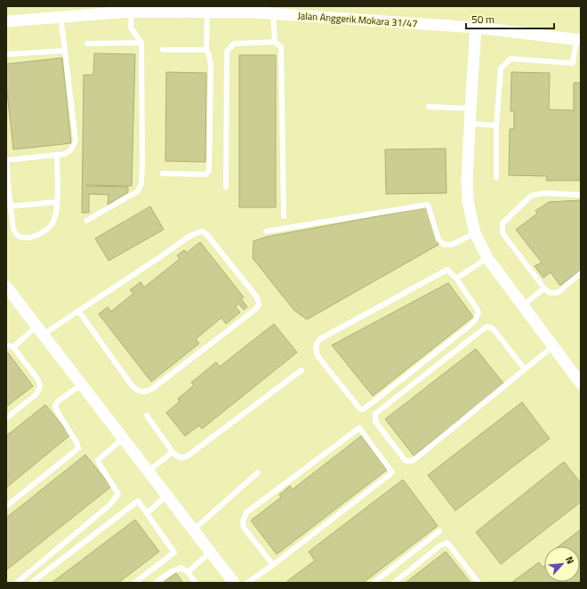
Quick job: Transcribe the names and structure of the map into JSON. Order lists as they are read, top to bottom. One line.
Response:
{"streets":{"street":["Jalan Anggerik Mokara 31/47"]},"scale_bar":"50 m","north":"top right"}
